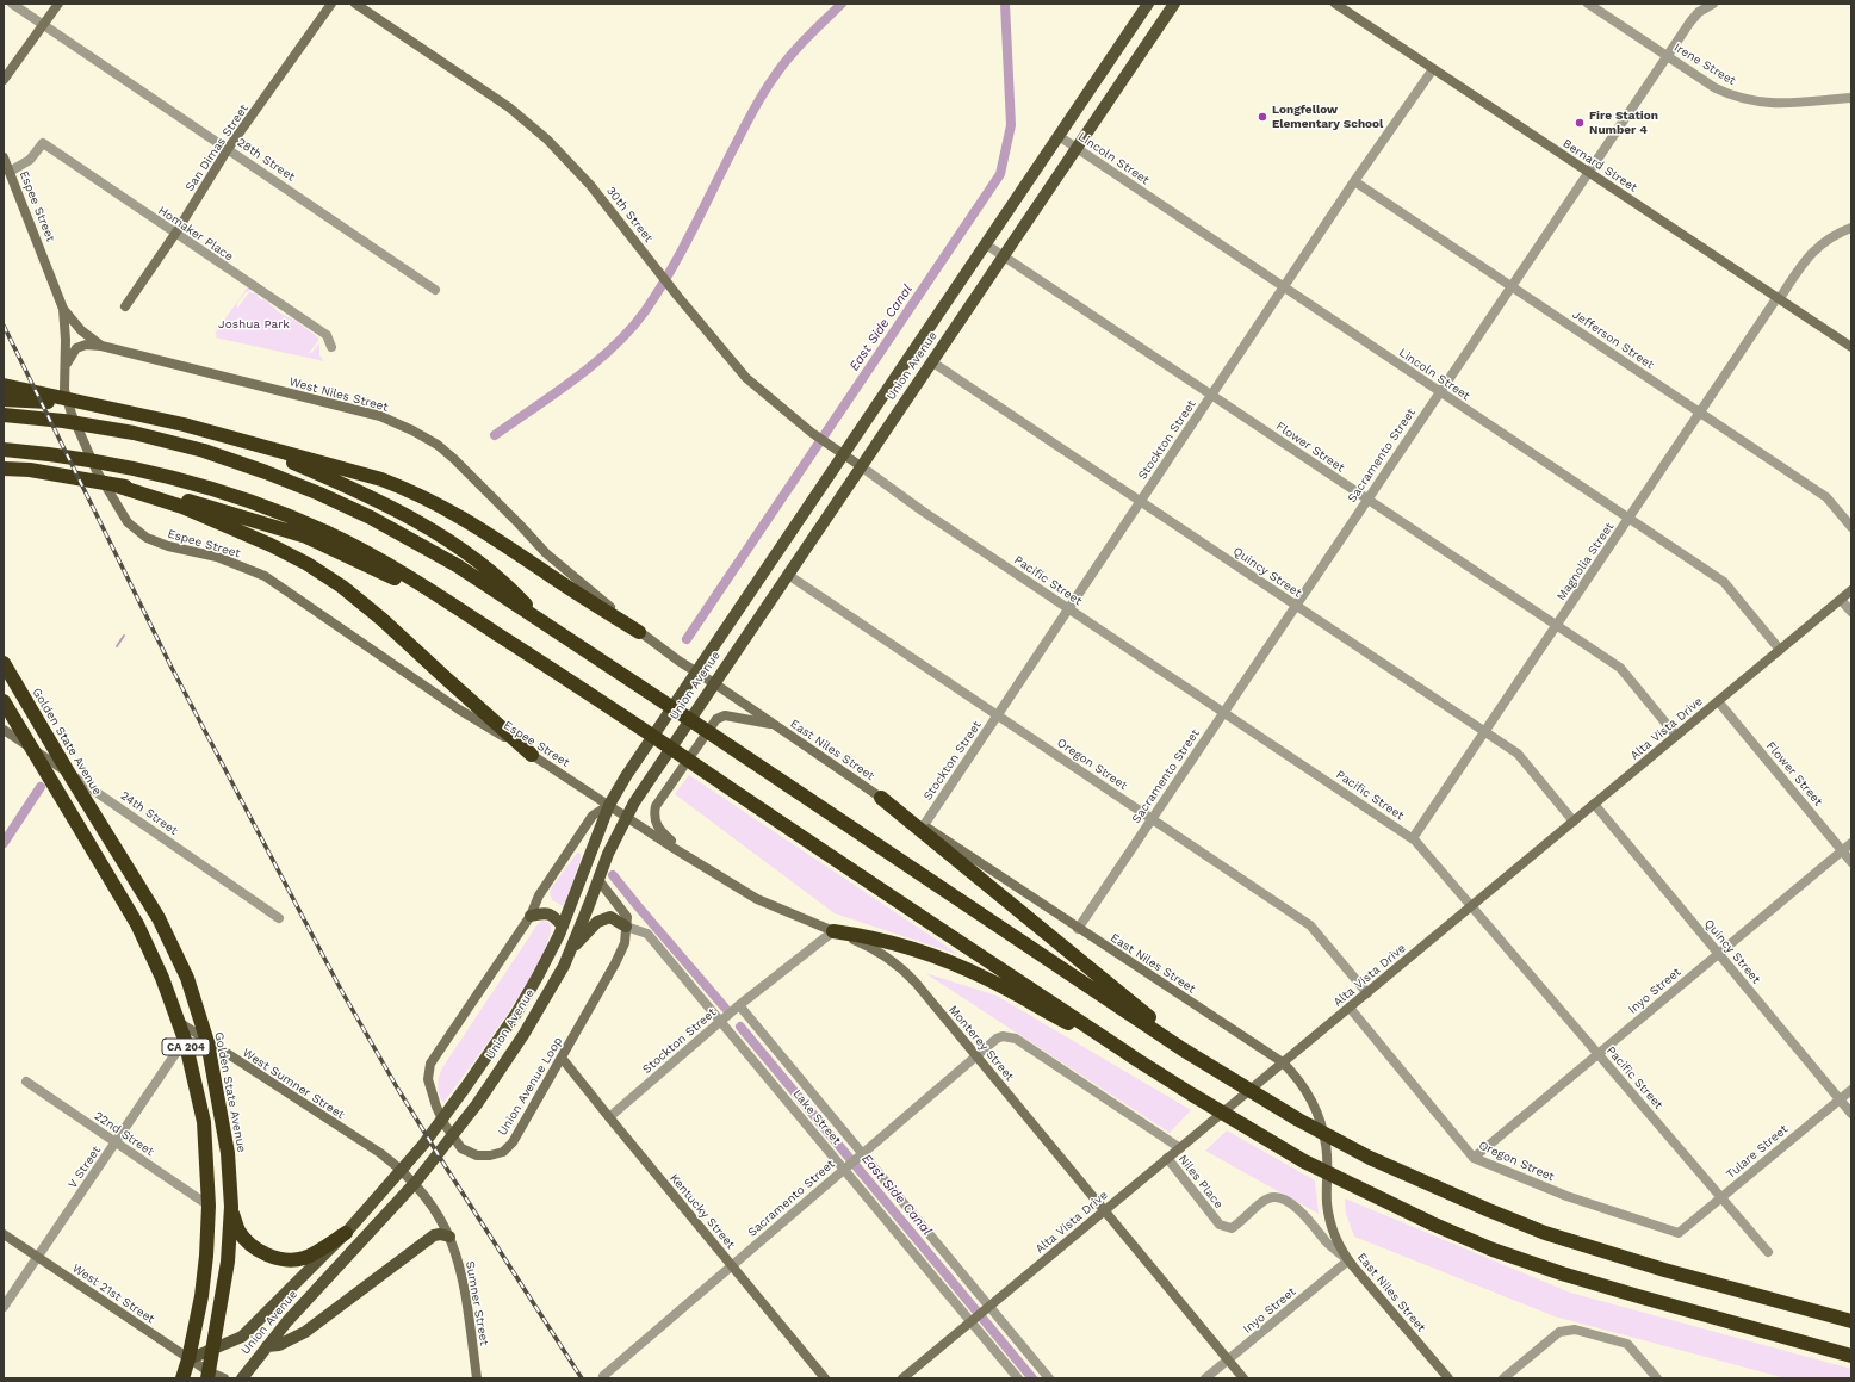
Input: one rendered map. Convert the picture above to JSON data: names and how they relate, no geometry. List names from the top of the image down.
{
  "streets": {
    "highway": ["Golden State Avenue", "CA 204"],
    "main road": ["Union Avenue"],
    "street": [
      "Irene Street",
      "San Dimas Street",
      "Lincoln Street",
      "28th Street",
      "Bernard Street",
      "Espee Street",
      "30th Street",
      "Homaker Place",
      "Jefferson Street",
      "West Niles Street",
      "Stockton Street",
      "Flower Street",
      "Sacramento Street",
      "Magnolia Street",
      "Quincy Street",
      "Pacific Street",
      "Alta Vista Drive",
      "East Niles Street",
      "Oregon Street",
      "24th Street",
      "Inyo Street",
      "Monterey Street",
      "West Sumner Street",
      "Union Avenue Loop",
      "Lake Street",
      "22nd Street",
      "Tulare Street",
      "V Street",
      "Niles Place",
      "Kentucky Street",
      "West 21st Street",
      "Sumner Street"
    ]
  },
  "crossings": [
    ["Irene Street", "Sacramento Street"],
    ["San Dimas Street", "28th Street"],
    ["San Dimas Street", "Homaker Place"],
    ["Lincoln Street", "Union Avenue"],
    ["Lincoln Street", "Stockton Street"],
    ["Lincoln Street", "Sacramento Street"],
    ["Lincoln Street", "Magnolia Street"],
    ["Lincoln Street", "Alta Vista Drive"],
    ["Bernard Street", "Stockton Street"],
    ["Bernard Street", "Sacramento Street"],
    ["Bernard Street", "Magnolia Street"],
    ["Espee Street", "Homaker Place"],
    ["Espee Street", "Union Avenue"],
    ["Espee Street", "West Niles Street"],
    ["Espee Street", "Monterey Street"],
    ["30th Street", "Union Avenue"],
    ["30th Street", "Pacific Street"],
    ["Jefferson Street", "Stockton Street"],
    ["Jefferson Street", "Sacramento Street"],
    ["Jefferson Street", "Magnolia Street"],
    ["Union Avenue", "West Niles Street"],
    ["Union Avenue", "Flower Street"],
    ["Union Avenue", "Quincy Street"],
    ["Union Avenue", "Pacific Street"],
    ["Union Avenue", "Golden State Avenue"],
    ["Union Avenue", "East Niles Street"],
    ["Union Avenue", "Oregon Street"],
    ["Union Avenue", "Monterey Street"],
    ["Union Avenue", "CA 204"],
    ["Union Avenue", "Union Avenue Loop"],
    ["Union Avenue", "West 21st Street"],
    ["West Niles Street", "East Niles Street"],
    ["Stockton Street", "Flower Street"],
    ["Stockton Street", "Quincy Street"],
    ["Stockton Street", "Pacific Street"],
    ["Stockton Street", "East Niles Street"],
    ["Stockton Street", "Oregon Street"],
    ["Stockton Street", "Monterey Street"],
    ["Stockton Street", "Lake Street"],
    ["Stockton Street", "Kentucky Street"],
    ["Flower Street", "Sacramento Street"],
    ["Flower Street", "Magnolia Street"],
    ["Flower Street", "Alta Vista Drive"],
    ["Flower Street", "Inyo Street"],
    ["Sacramento Street", "Quincy Street"],
    ["Sacramento Street", "Pacific Street"],
    ["Sacramento Street", "East Niles Street"],
    ["Sacramento Street", "Oregon Street"],
    ["Sacramento Street", "Monterey Street"],
    ["Sacramento Street", "Lake Street"],
    ["Sacramento Street", "Niles Place"],
    ["Sacramento Street", "Kentucky Street"],
    ["Magnolia Street", "Quincy Street"],
    ["Magnolia Street", "Pacific Street"],
    ["Quincy Street", "Alta Vista Drive"],
    ["Quincy Street", "Inyo Street"],
    ["Quincy Street", "Tulare Street"],
    ["Pacific Street", "Alta Vista Drive"],
    ["Pacific Street", "Inyo Street"],
    ["Pacific Street", "Tulare Street"],
    ["Alta Vista Drive", "East Niles Street"],
    ["Alta Vista Drive", "Oregon Street"],
    ["Alta Vista Drive", "Monterey Street"],
    ["Alta Vista Drive", "Lake Street"],
    ["Alta Vista Drive", "Niles Place"],
    ["Golden State Avenue", "24th Street"],
    ["Golden State Avenue", "West Sumner Street"],
    ["Golden State Avenue", "West 21st Street"],
    ["East Niles Street", "Inyo Street"],
    ["East Niles Street", "Niles Place"],
    ["Oregon Street", "Inyo Street"],
    ["Oregon Street", "Tulare Street"],
    ["24th Street", "CA 204"],
    ["Inyo Street", "Monterey Street"],
    ["Inyo Street", "Niles Place"],
    ["CA 204", "West Sumner Street"],
    ["CA 204", "22nd Street"],
    ["CA 204", "V Street"],
    ["CA 204", "West 21st Street"],
    ["West Sumner Street", "Sumner Street"],
    ["Union Avenue Loop", "Lake Street"],
    ["Union Avenue Loop", "Kentucky Street"],
    ["22nd Street", "V Street"],
    ["V Street", "West 21st Street"]
  ],
  "water": ["East Side Canal"],
  "parks": ["Joshua Park"],
  "places": ["Longfellow Elementary School", "Fire Station Number 4"]
}
